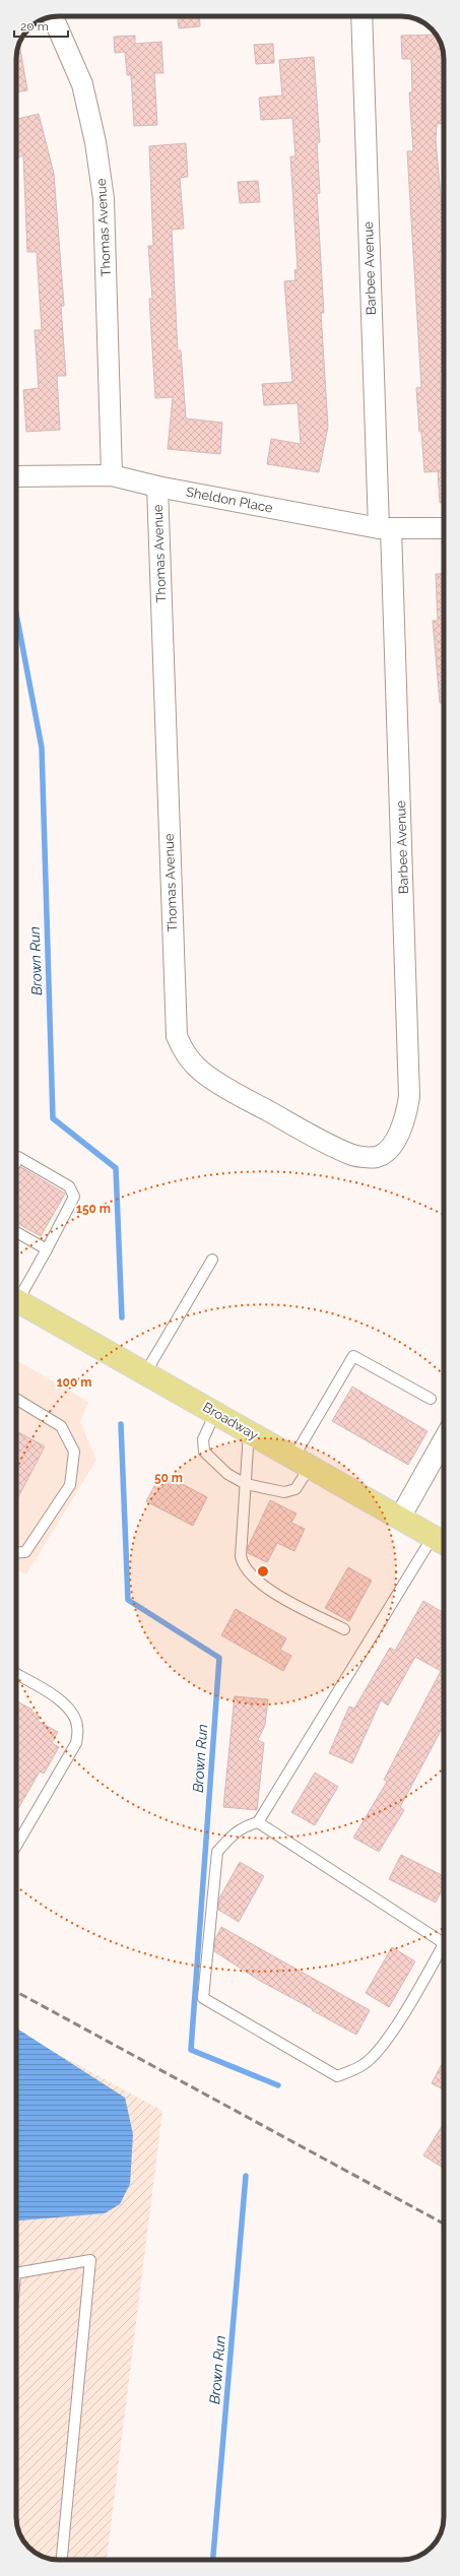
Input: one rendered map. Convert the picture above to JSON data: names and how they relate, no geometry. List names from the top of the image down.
{
  "streets": {
    "main road": ["Broadway"],
    "street": ["Thomas Avenue", "Barbee Avenue", "Sheldon Place"]
  },
  "crossings": [
    ["Thomas Avenue", "Barbee Avenue"],
    ["Thomas Avenue", "Sheldon Place"],
    ["Barbee Avenue", "Sheldon Place"]
  ],
  "water": ["Brown Run"],
  "scale_bar": "20 m",
  "rings": ["150 m", "100 m", "50 m"]
}
